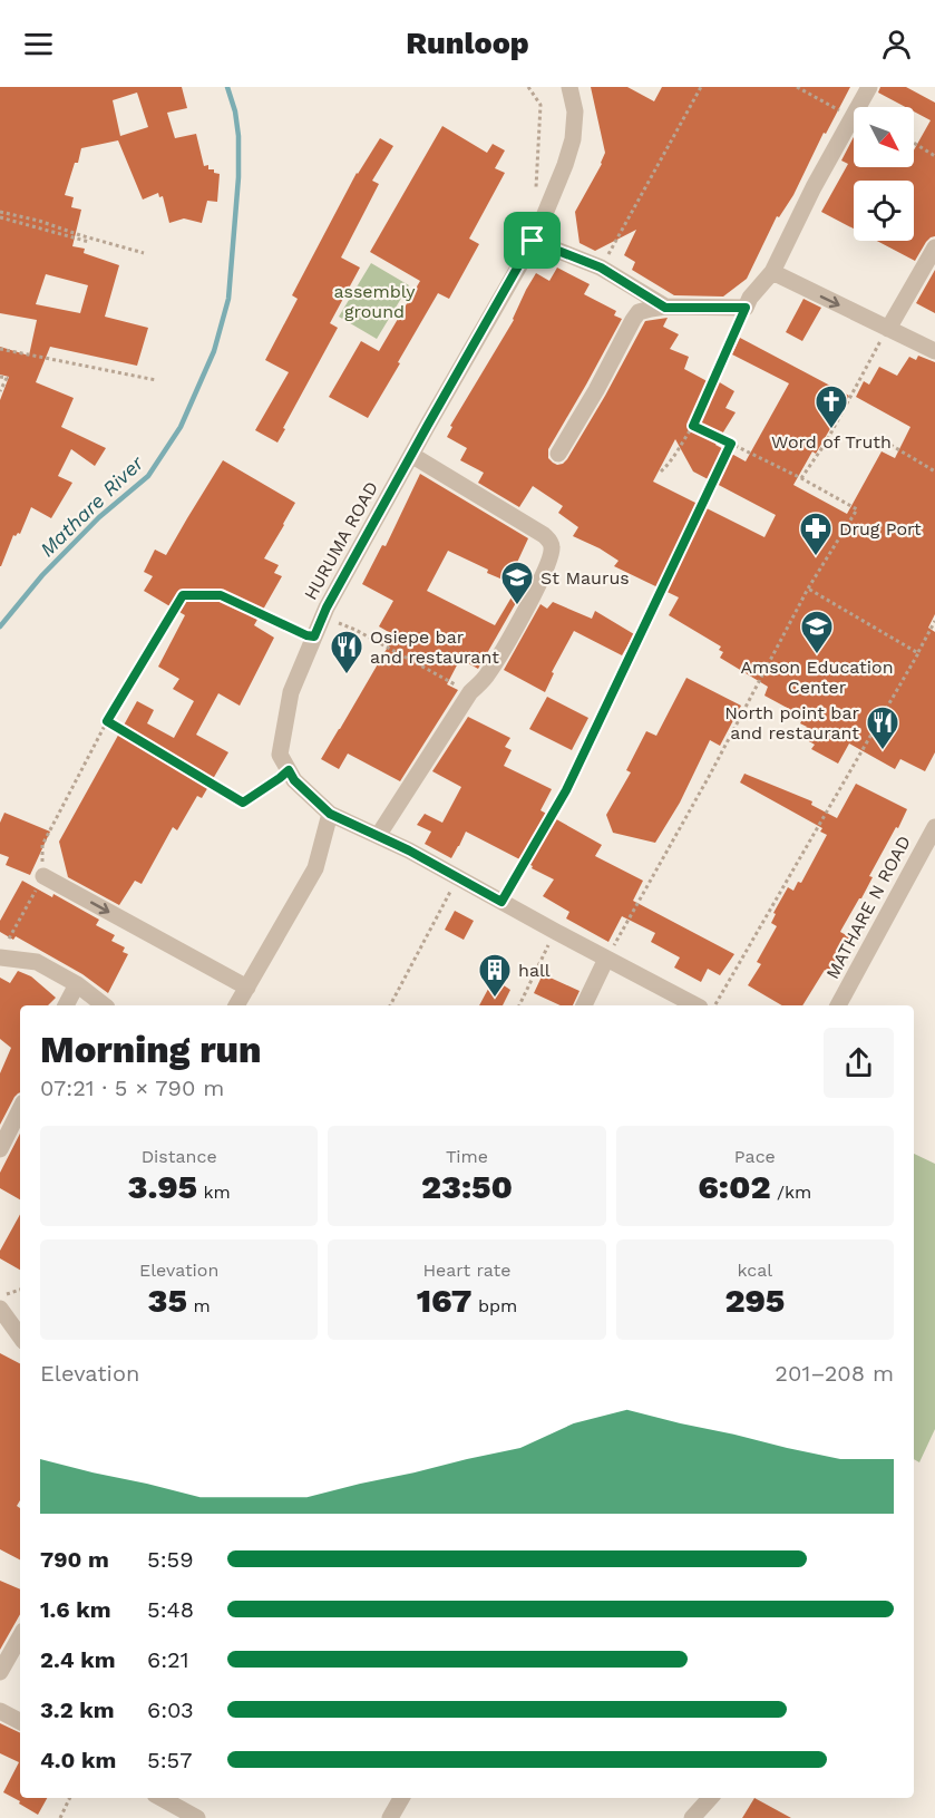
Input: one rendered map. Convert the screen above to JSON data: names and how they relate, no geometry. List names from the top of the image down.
{
  "streets": {
    "street": ["HURUMA ROAD", "MATHARE N ROAD"]
  },
  "water": ["Mathare River"],
  "parks": ["assembly ground"],
  "places": {
    "church": ["Word of Truth"],
    "pharmacy": ["Drug Port"],
    "school or university": ["St Maurus", "Amson Education Center"],
    "restaurant": ["Osiepe bar and restaurant", "North point bar and restaurant"],
    "building": ["hall"]
  },
  "north": "bottom right",
  "page": {
    "header": "Runloop",
    "heading": ["Morning run", "07:21 · 5 × 790 m"],
    "stats": [
      ["Distance", "3.95 km"],
      ["Time", "23:50"],
      ["Pace", "6:02 /km"],
      ["Elevation", "35 m"],
      ["Heart rate", "167 bpm"],
      ["kcal", "295"]
    ],
    "chart": ["Elevation", "201–208 m"],
    "list": [
      {
        "name": "790 m",
        "note": "5:59"
      },
      {
        "name": "1.6 km",
        "note": "5:48"
      },
      {
        "name": "2.4 km",
        "note": "6:21"
      },
      {
        "name": "3.2 km",
        "note": "6:03"
      },
      {
        "name": "4.0 km",
        "note": "5:57"
      }
    ]
  }
}
